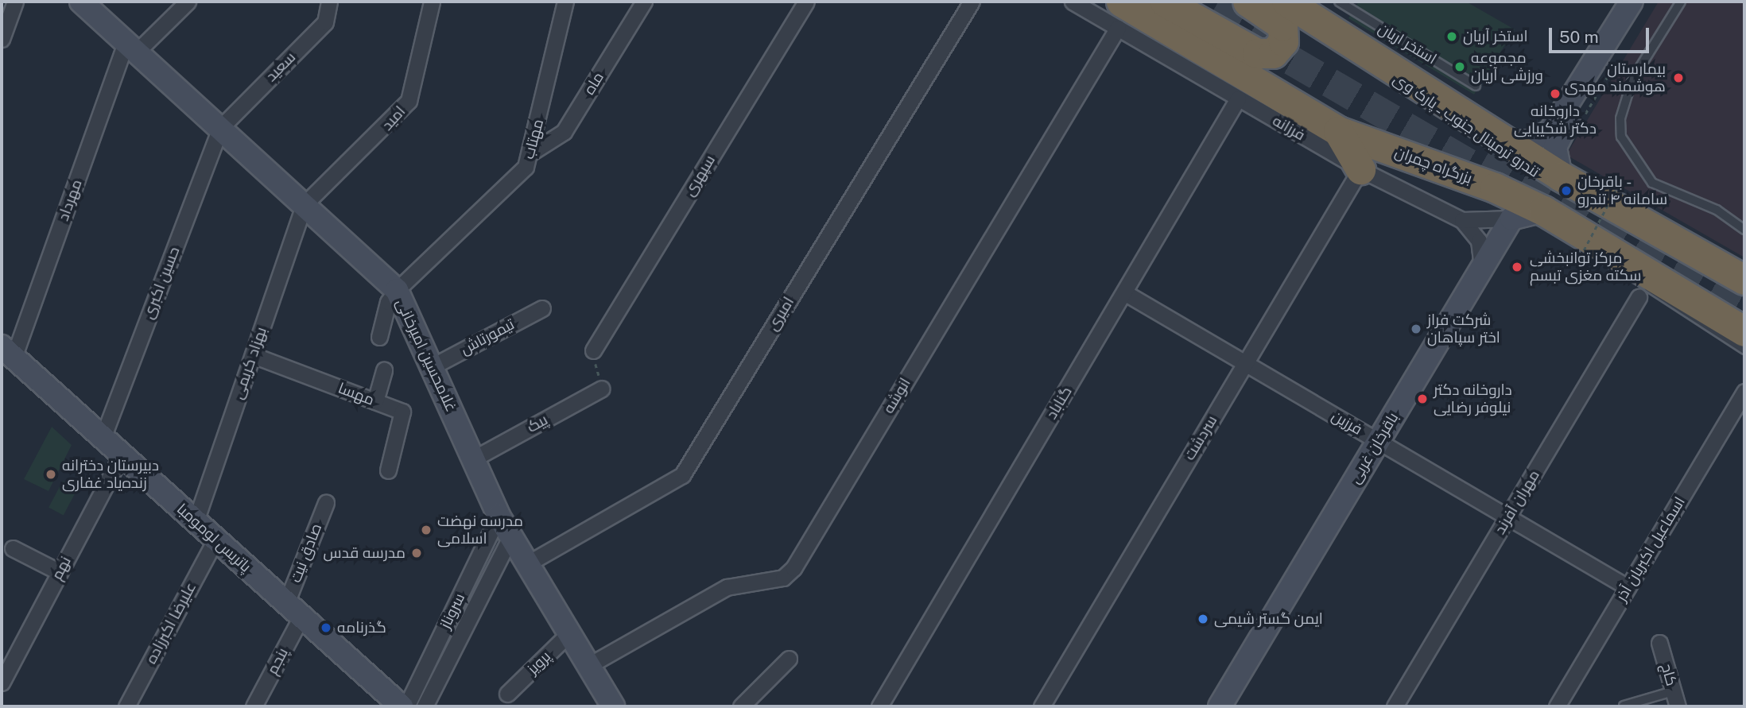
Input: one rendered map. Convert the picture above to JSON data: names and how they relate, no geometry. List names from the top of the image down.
{
  "streets": {
    "highway": ["بزرگراه چمران"],
    "street": [
      "سعید",
      "ماه",
      "امید",
      "فرزانه",
      "مهتاب",
      "سپهری",
      "مهرداد",
      "حسین اکبری",
      "امیری",
      "تیمورتاش",
      "غلامحسین امیرخانی",
      "بهزاد کریمی",
      "مهسا",
      "انوشه",
      "گناباد",
      "فرزین",
      "پیک",
      "سردشت",
      "باقرخان غربی",
      "مهران آفرند",
      "پاتریس لومومبا",
      "اسماعیل اکبریان آذر",
      "صادق نیت",
      "نهم",
      "سروناز",
      "علیرضا اکبرزاده",
      "پنجم",
      "پرویز",
      "کاج"
    ],
    "lane": ["استخر اریان", "تندرو ترمینال جنوب ـ پارک وی"]
  },
  "crossings": [
    ["سعید", "حسین اکبری"],
    ["سعید", "غلامحسین امیرخانی"],
    ["ماه", "مهتاب"],
    ["امید", "غلامحسین امیرخانی"],
    ["امید", "بهزاد کریمی"],
    ["فرزانه", "بزرگراه چمران"],
    ["فرزانه", "انوشه"],
    ["فرزانه", "گناباد"],
    ["فرزانه", "سردشت"],
    ["فرزانه", "باقرخان غربی"],
    ["مهتاب", "غلامحسین امیرخانی"],
    ["بزرگراه چمران", "انوشه"],
    ["مهرداد", "غلامحسین امیرخانی"],
    ["مهرداد", "پاتریس لومومبا"],
    ["حسین اکبری", "غلامحسین امیرخانی"],
    ["حسین اکبری", "پاتریس لومومبا"],
    ["امیری", "غلامحسین امیرخانی"],
    ["تیمورتاش", "غلامحسین امیرخانی"],
    ["غلامحسین امیرخانی", "بهزاد کریمی"],
    ["غلامحسین امیرخانی", "انوشه"],
    ["غلامحسین امیرخانی", "پیک"],
    ["غلامحسین امیرخانی", "سروناز"],
    ["غلامحسین امیرخانی", "پرویز"],
    ["بهزاد کریمی", "مهسا"],
    ["بهزاد کریمی", "پاتریس لومومبا"],
    ["گناباد", "فرزین"],
    ["فرزین", "سردشت"],
    ["فرزین", "باقرخان غربی"],
    ["فرزین", "مهران آفرند"],
    ["فرزین", "اسماعیل اکبریان آذر"],
    ["پاتریس لومومبا", "صادق نیت"],
    ["پاتریس لومومبا", "نهم"],
    ["پاتریس لومومبا", "علیرضا اکبرزاده"],
    ["پاتریس لومومبا", "پنجم"],
    ["صادق نیت", "پنجم"]
  ],
  "places": [
    "استخر آریان",
    "مجموعه ورزشی آریان",
    "بیمارستان هوشمند مهدی",
    "داروخانه دکتر شکیبایی",
    "باقرخان - سامانه ۴ تندرو",
    "مرکز توانبخشی سکته مغزی تبسم",
    "شرکت فراز اختر سپاهان",
    "داروخانه دکتر نیلوفر رضایی",
    "دبیرستان دخترانه زنده‌یاد غفاری",
    "مدرسه نهضت اسلامی",
    "مدرسه قدس",
    "ایمن گستر شیمی",
    "گذرنامه"
  ],
  "scale_bar": "50 m"
}
